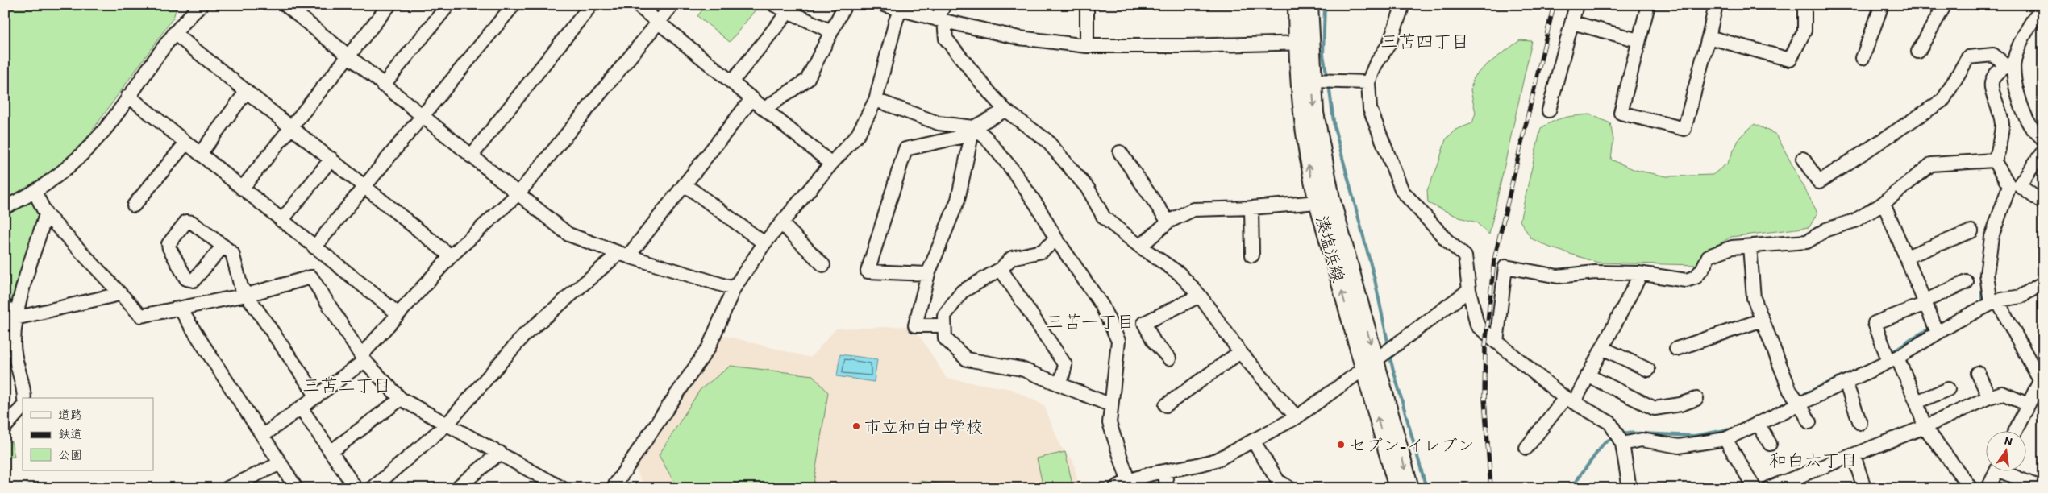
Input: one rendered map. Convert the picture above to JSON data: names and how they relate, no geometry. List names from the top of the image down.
{
  "streets": {
    "main road": ["湊塩浜線"]
  },
  "districts": [
    "三苫四丁目",
    "三苫一丁目",
    "三苫二丁目",
    "和白六丁目"
  ],
  "places": ["市立和白中学校", "セブン-イレブン"],
  "legend": ["道路", "鉄道", "公園"],
  "north": "top"
}
